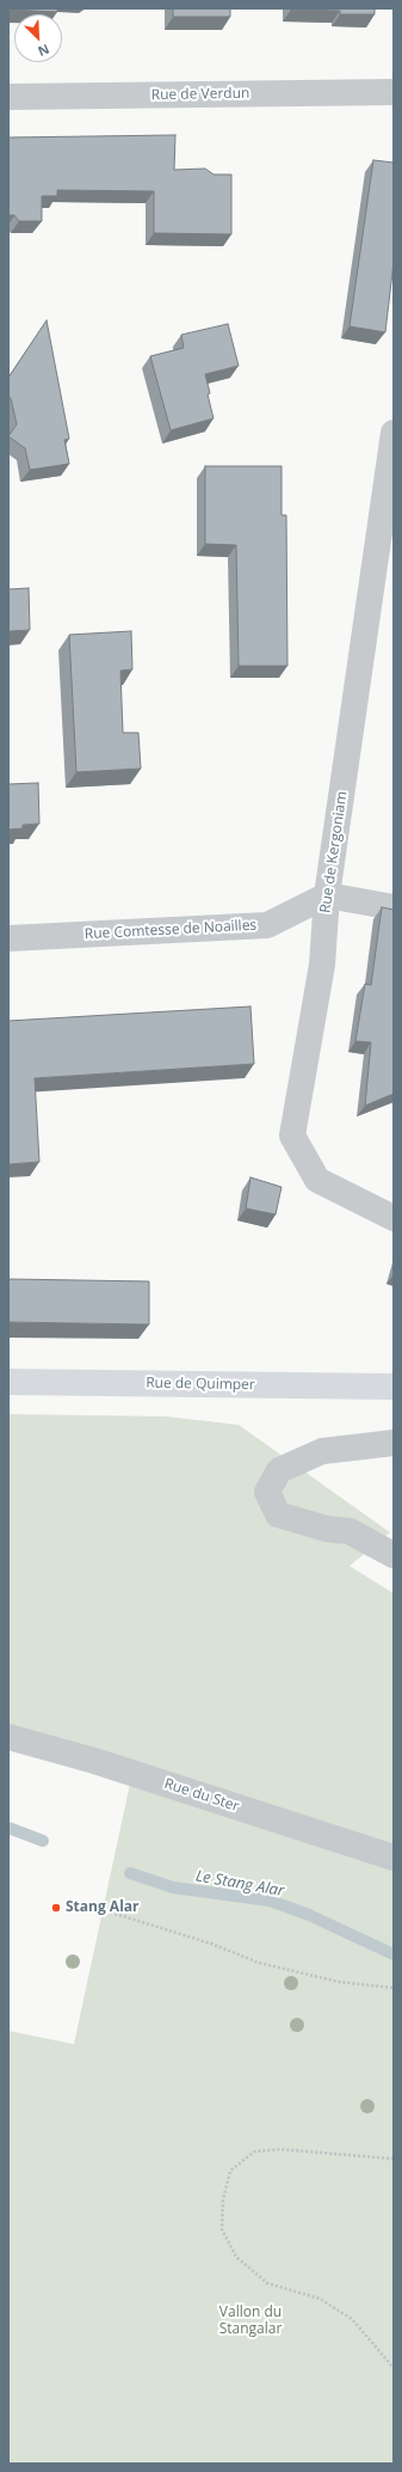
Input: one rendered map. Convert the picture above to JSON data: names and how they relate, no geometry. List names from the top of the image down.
{
  "streets": {
    "main road": ["Rue de Quimper"],
    "street": [
      "Rue de Verdun",
      "Rue de Kergoniam",
      "Rue Comtesse de Noailles",
      "Rue du Ster"
    ]
  },
  "crossings": [
    ["Rue de Kergoniam", "Rue Comtesse de Noailles"]
  ],
  "water": ["Le Stang Alar"],
  "parks": ["Vallon du Stangalar"],
  "places": ["Stang Alar"],
  "north": "bottom right"
}
